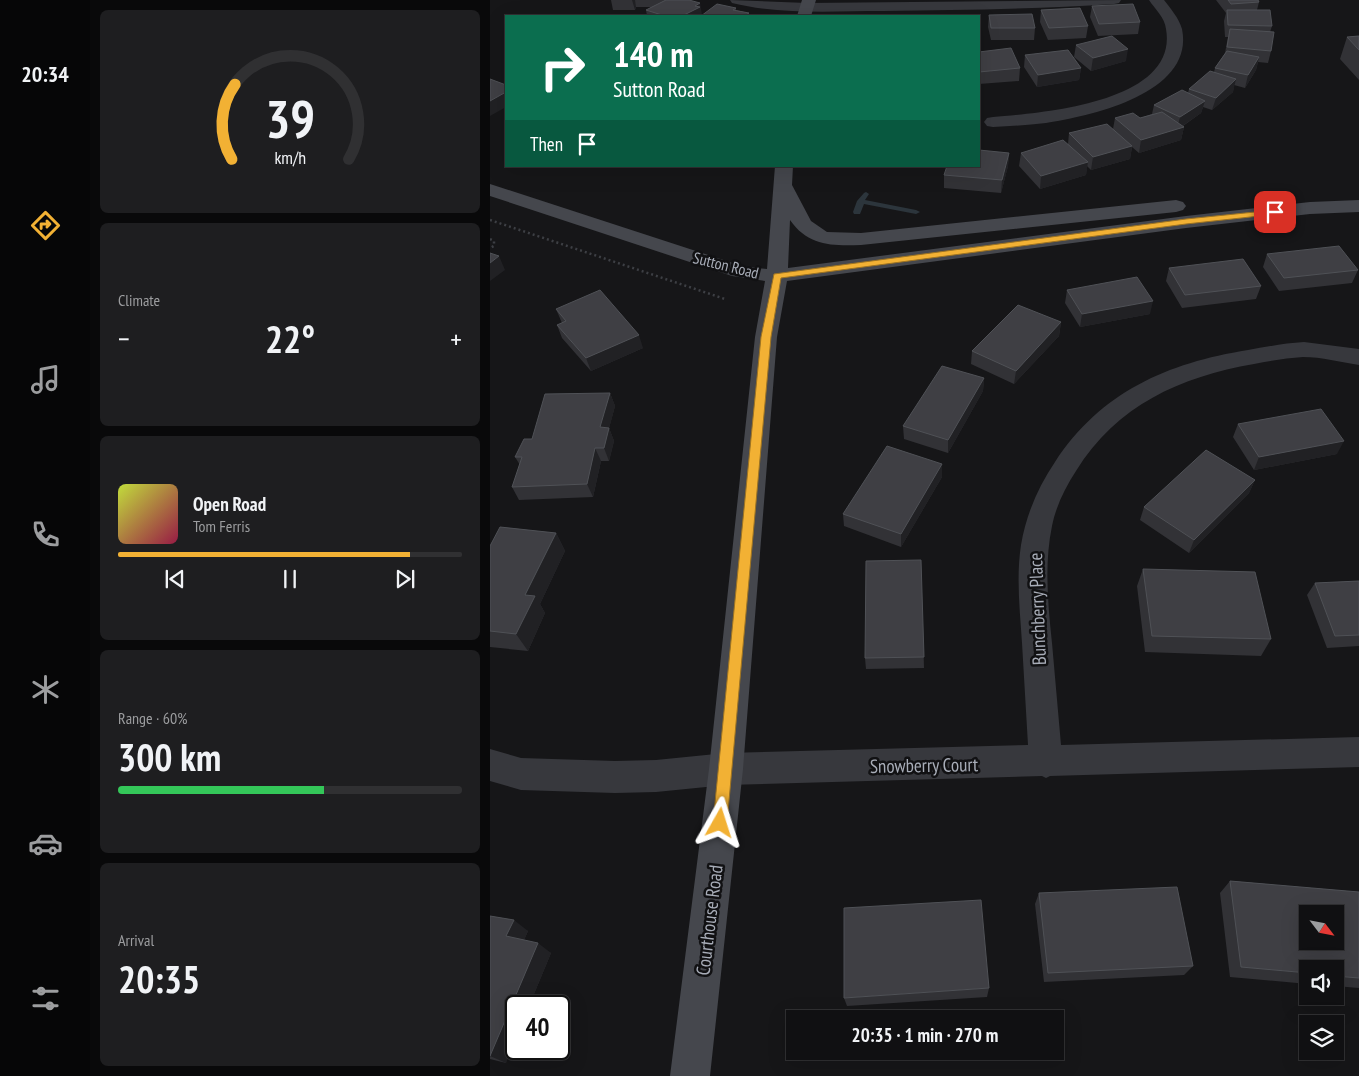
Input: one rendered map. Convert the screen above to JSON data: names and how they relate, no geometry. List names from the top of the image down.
{
  "streets": {
    "street": [
      "Sutton Road",
      "Bunchberry Place",
      "Snowberry Court",
      "Courthouse Road"
    ]
  },
  "crossings": [
    ["Sutton Road", "Courthouse Road"],
    ["Bunchberry Place", "Snowberry Court"],
    ["Snowberry Court", "Courthouse Road"]
  ],
  "north": "bottom right",
  "page": {
    "tabs": "20:34",
    "turn": ["140 m", "Sutton Road"],
    "then": "Then",
    "tile": [
      "Climate",
      ["Range · 60%", "300 km"],
      ["Arrival", "20:35"]
    ],
    "heat": ["−", "22°", "+"],
    "song": ["Open Road", "Tom Ferris"],
    "limit": "40",
    "trip": "20:35 · 1 min · 270 m",
    "gauge": ["39", "km/h"]
  }
}
